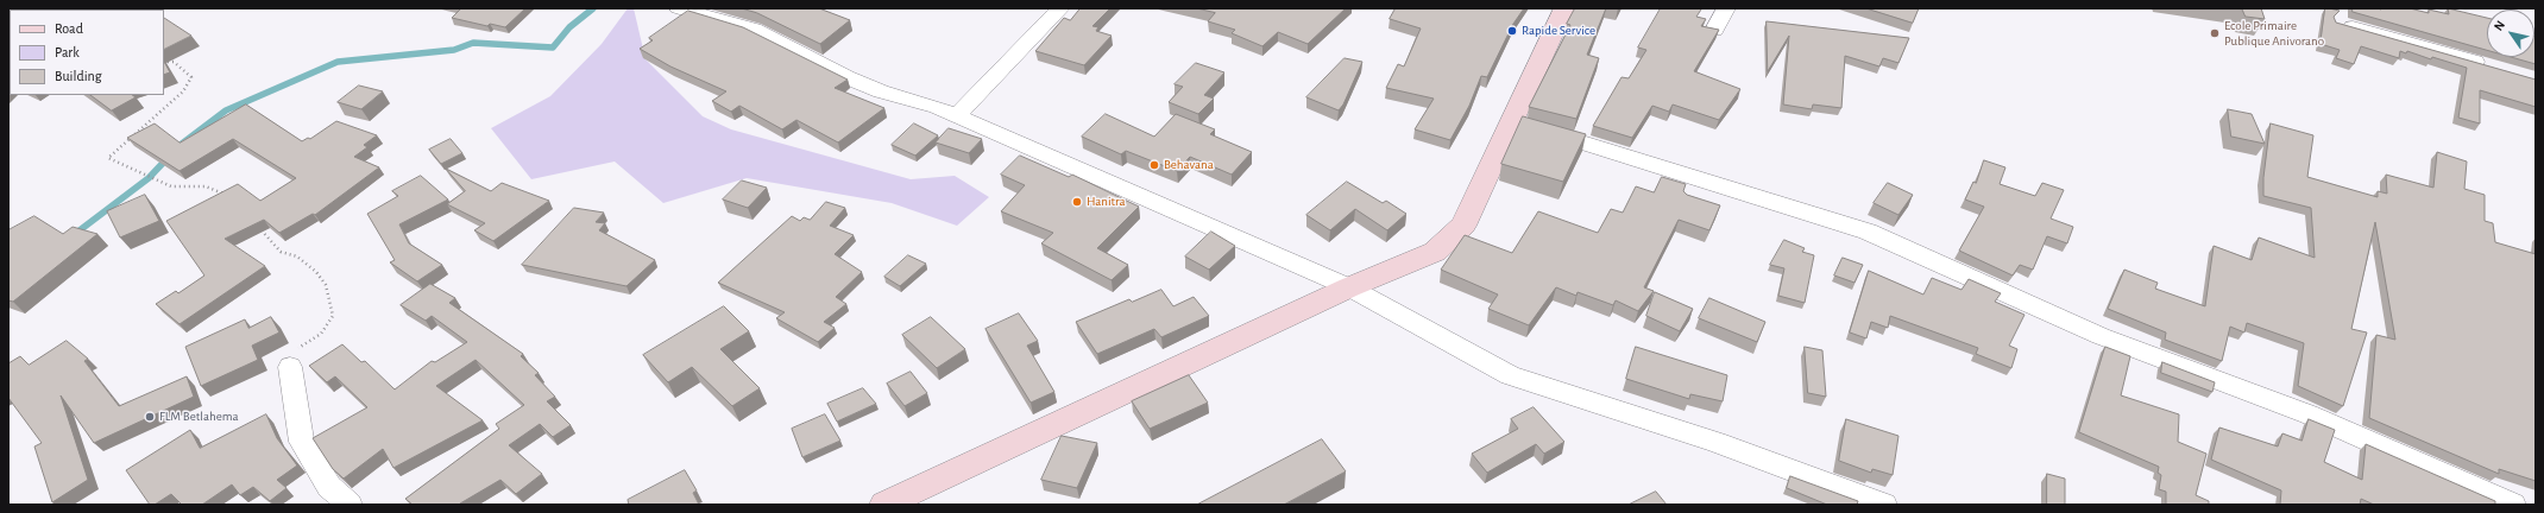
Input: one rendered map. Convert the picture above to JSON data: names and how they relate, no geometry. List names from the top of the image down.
{
  "places": [
    "Rapide Service",
    "Ecole Primaire Publique Anivorano",
    "Behavana",
    "Hanitra",
    "FLM Betlahema"
  ],
  "legend": ["Road", "Park", "Building"],
  "north": "top left"
}
